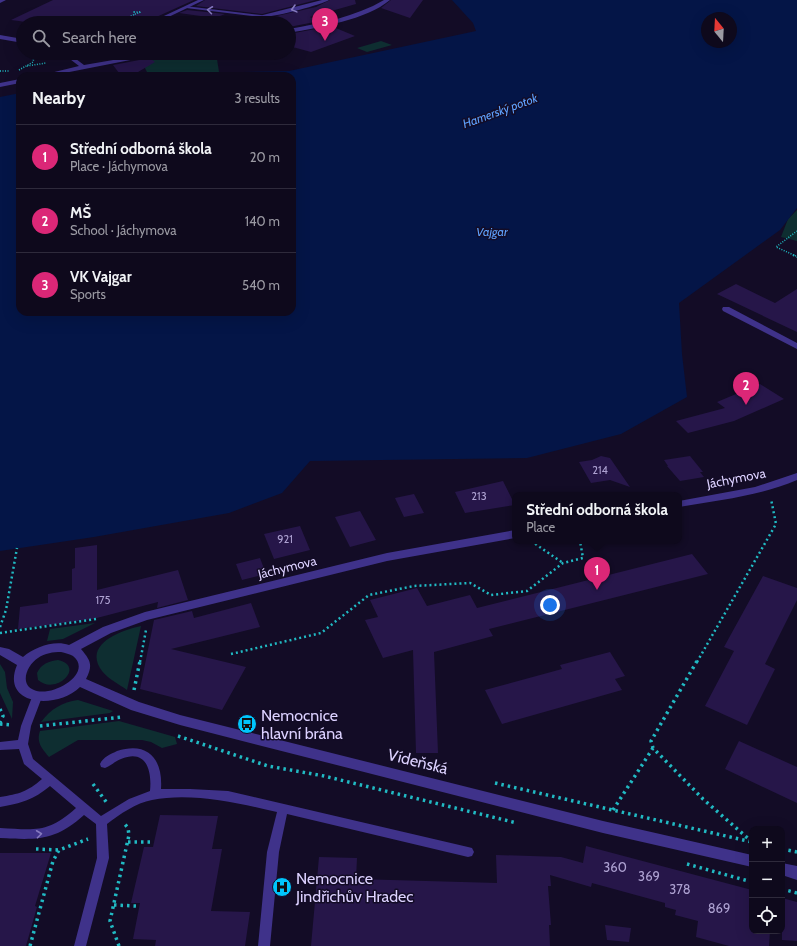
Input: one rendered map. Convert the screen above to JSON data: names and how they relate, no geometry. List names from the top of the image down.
{
  "streets": {
    "street": ["Jáchymova", "Vídeňská"]
  },
  "crossings": [
    ["Jáchymova", "Vídeňská"]
  ],
  "water": ["Hamerský potok", "Vajgar"],
  "places": {
    "bus stop": ["Nemocnice hlavní brána"],
    "hospital": ["Nemocnice Jindřichův Hradec"]
  },
  "house_numbers": [
    "214",
    "213",
    "921",
    "175",
    "360",
    "369",
    "378",
    "869"
  ],
  "north": "top",
  "page": {
    "pins": ["3", "2", "1"],
    "search": "Search here",
    "heading": ["Nearby", "3 results"],
    "list": [
      {
        "mark": "1",
        "name": "Střední odborná škola",
        "note": "Place · Jáchymova",
        "value": "20 m"
      },
      {
        "mark": "2",
        "name": "MŠ",
        "note": "School · Jáchymova",
        "value": "140 m"
      },
      {
        "mark": "3",
        "name": "VK Vajgar",
        "note": "Sports",
        "value": "540 m"
      }
    ],
    "popup": ["Střední odborná škola", "Place"],
    "map_buttons": ["+", "−"]
  }
}
